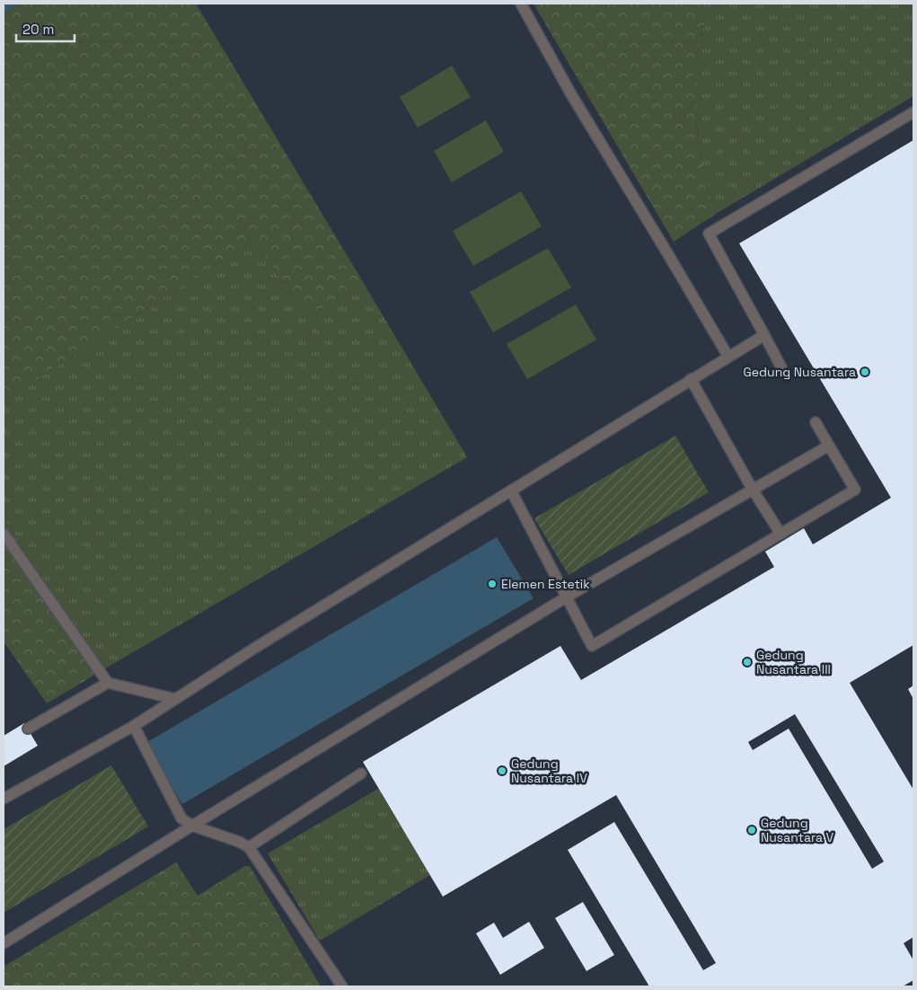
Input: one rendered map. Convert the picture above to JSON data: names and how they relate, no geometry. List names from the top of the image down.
{
  "places": [
    "Gedung Nusantara",
    "Elemen Estetik",
    "Gedung Nusantara III",
    "Gedung Nusantara IV",
    "Gedung Nusantara V"
  ],
  "scale_bar": "20 m"
}
